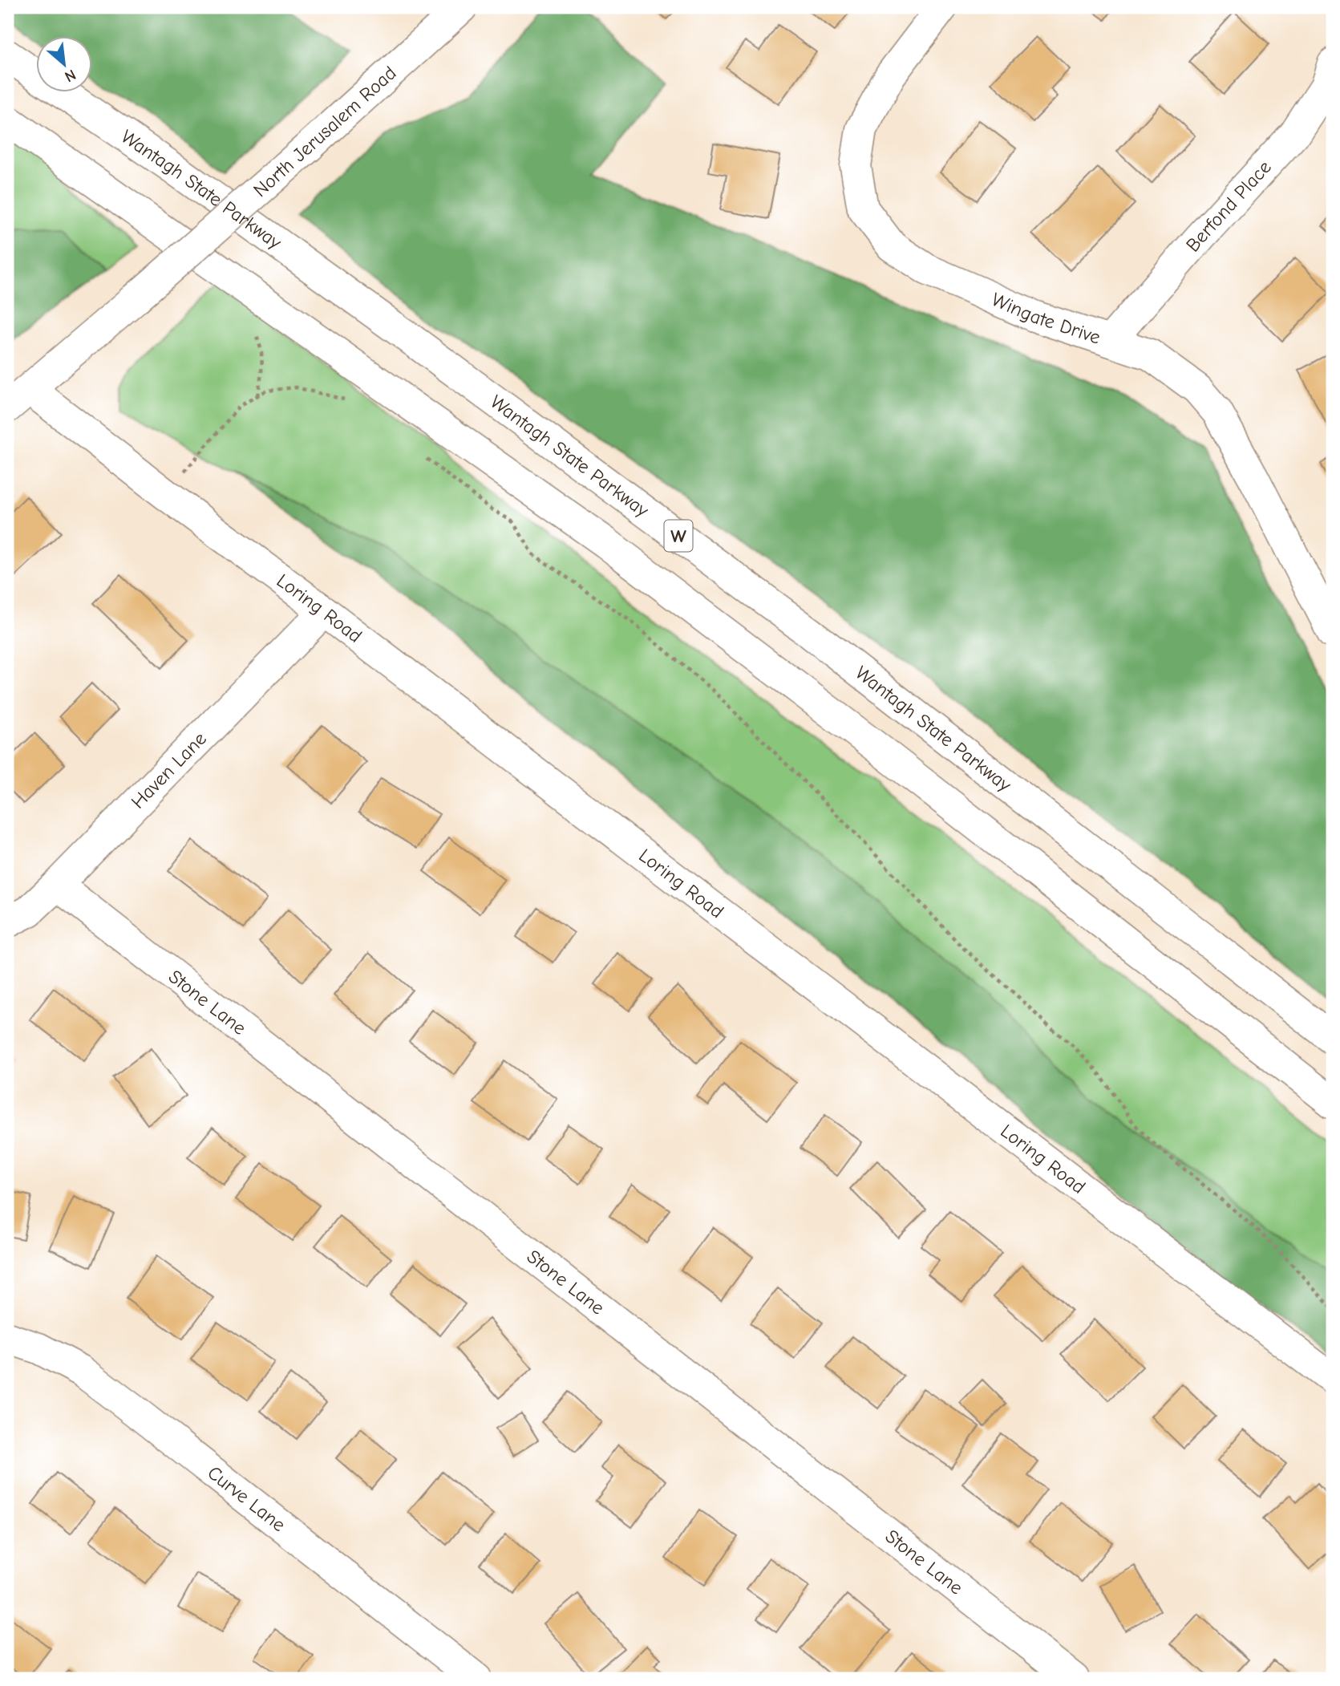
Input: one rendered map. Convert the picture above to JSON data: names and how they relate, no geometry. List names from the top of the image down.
{
  "streets": {
    "main road": [
      "North Jerusalem Road",
      "Wantagh State Parkway",
      "Berfond Place",
      "Wingate Drive",
      "W",
      "Loring Road",
      "Haven Lane",
      "Stone Lane",
      "Curve Lane"
    ]
  },
  "crossings": [
    ["North Jerusalem Road", "Loring Road"],
    ["Berfond Place", "Wingate Drive"],
    ["Loring Road", "Haven Lane"],
    ["Haven Lane", "Stone Lane"]
  ],
  "north": "bottom right"
}
